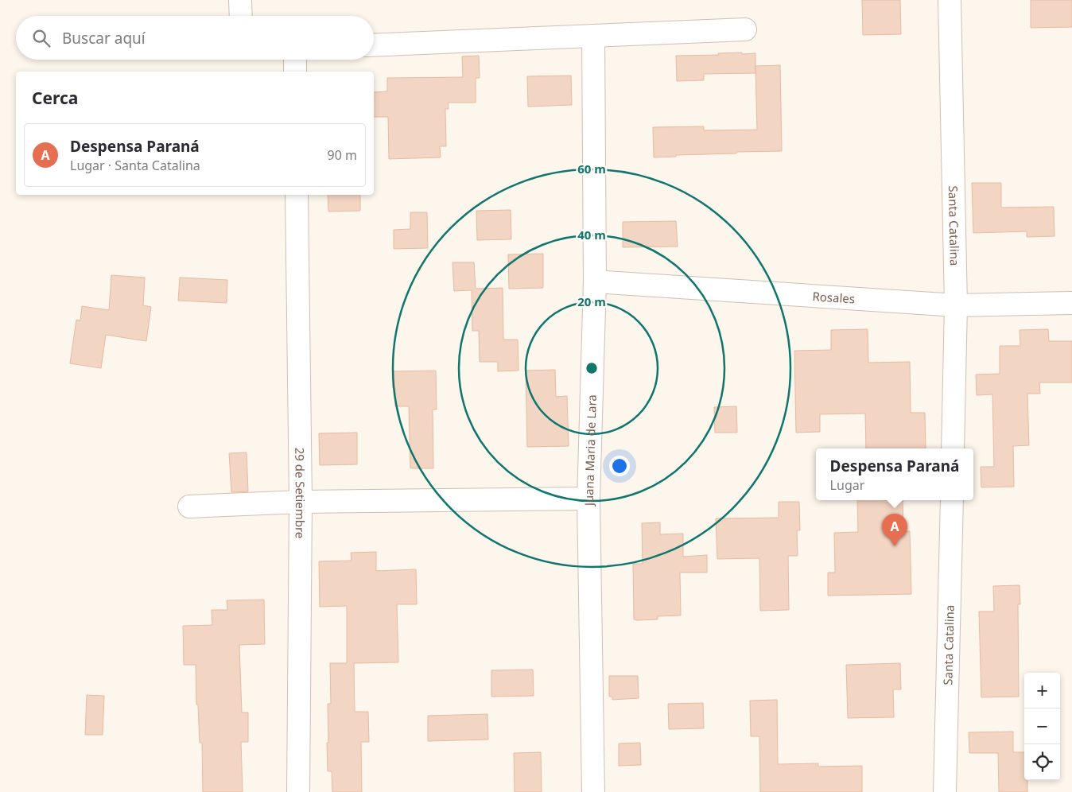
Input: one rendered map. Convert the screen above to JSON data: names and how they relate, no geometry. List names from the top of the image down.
{
  "streets": {
    "street": [
      "Santa Catalina",
      "Rosales",
      "Juana Maria de Lara",
      "29 de Setiembre"
    ]
  },
  "crossings": [
    ["Santa Catalina", "Rosales"],
    ["Rosales", "Juana Maria de Lara"]
  ],
  "page": {
    "search": "Buscar aquí",
    "heading": "Cerca",
    "list": [
      {
        "mark": "A",
        "name": "Despensa Paraná",
        "note": "Lugar · Santa Catalina",
        "value": "90 m"
      }
    ],
    "popup": ["Despensa Paraná", "Lugar"],
    "pins": "A",
    "map_buttons": ["+", "−"]
  },
  "rings": ["60 m", "40 m", "20 m"]
}
